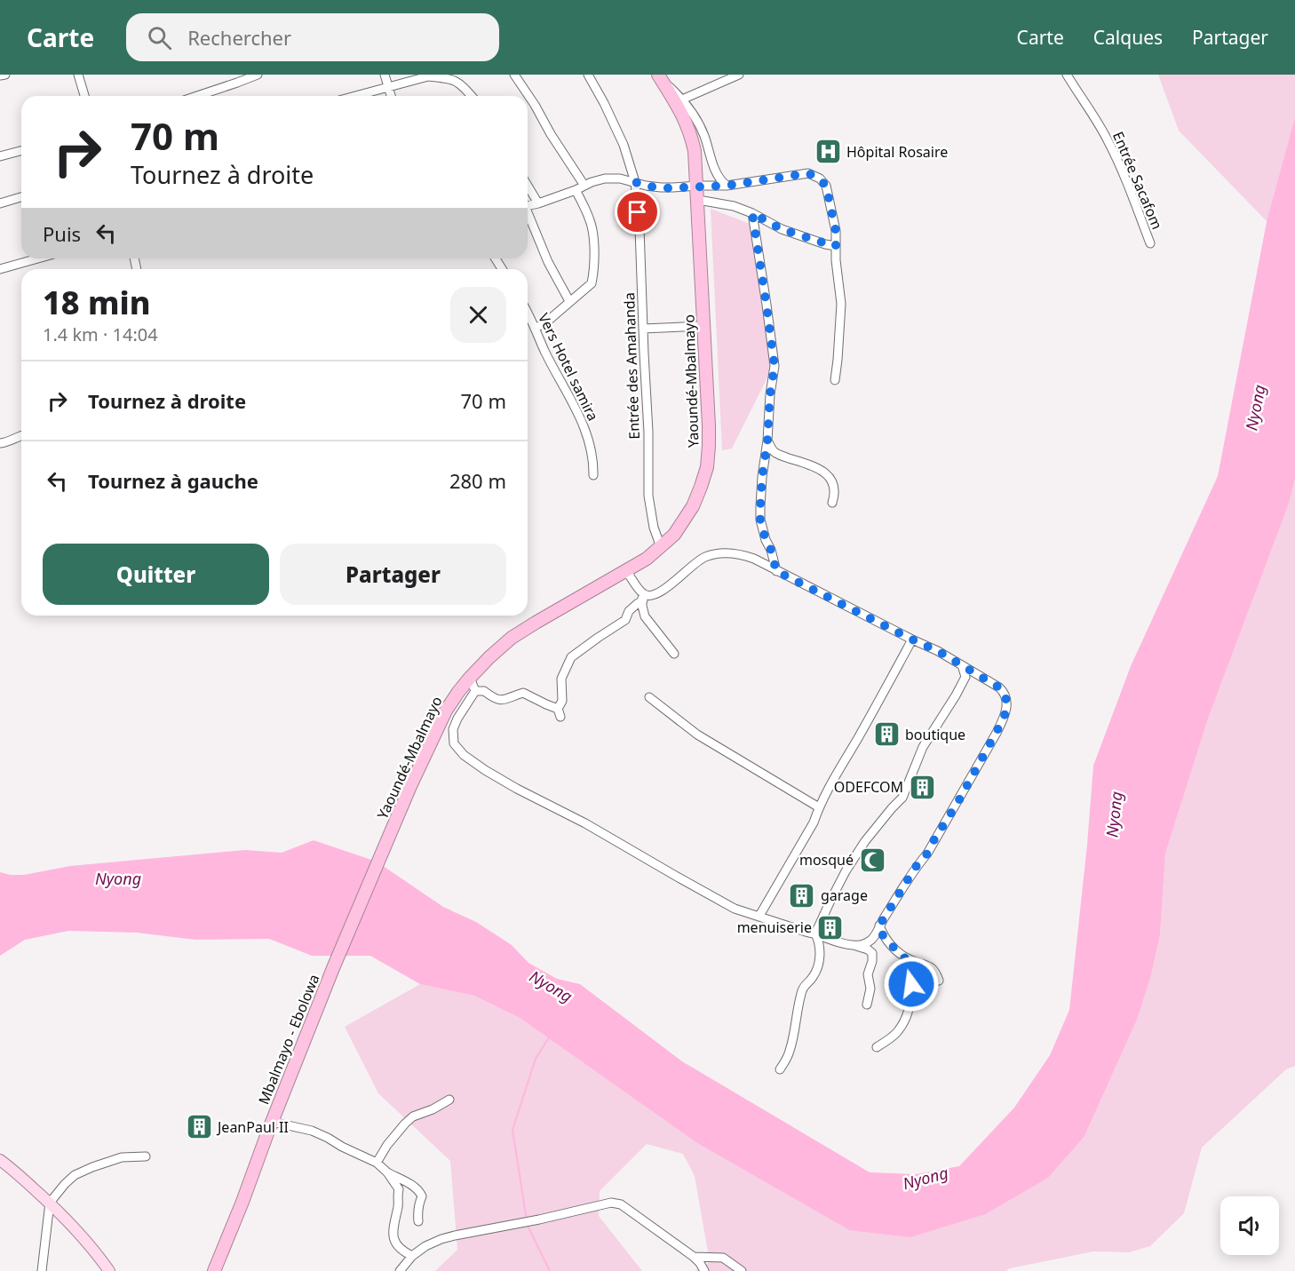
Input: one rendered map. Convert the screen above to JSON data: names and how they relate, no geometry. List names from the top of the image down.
{
  "streets": {
    "highway": ["Yaoundé-Mbalmayo", "Mbalmayo - Ebolowa"],
    "street": ["Entrée Sacafom", "Entrée des Amahanda", "Vers Hotel samira"]
  },
  "crossings": [
    ["Entrée des Amahanda", "Yaoundé-Mbalmayo"],
    ["Yaoundé-Mbalmayo", "Mbalmayo - Ebolowa"]
  ],
  "water": ["Nyong"],
  "places": {
    "hospital": ["Hôpital Rosaire"],
    "building": [
      "boutique",
      "ODEFCOM",
      "garage",
      "menuiserie",
      "JeanPaul II"
    ],
    "mosque": ["mosqué"]
  },
  "page": {
    "header": "Carte",
    "search": "Rechercher",
    "nav": ["Carte", "Calques", "Partager"],
    "turn": ["70 m", "Tournez à droite"],
    "then": "Puis",
    "heading": ["18 min", "1.4 km · 14:04"],
    "list": [
      {
        "name": "Tournez à droite",
        "value": "70 m"
      },
      {
        "name": "Tournez à gauche",
        "value": "280 m"
      }
    ],
    "buttons": ["Quitter", "Partager"]
  }
}
